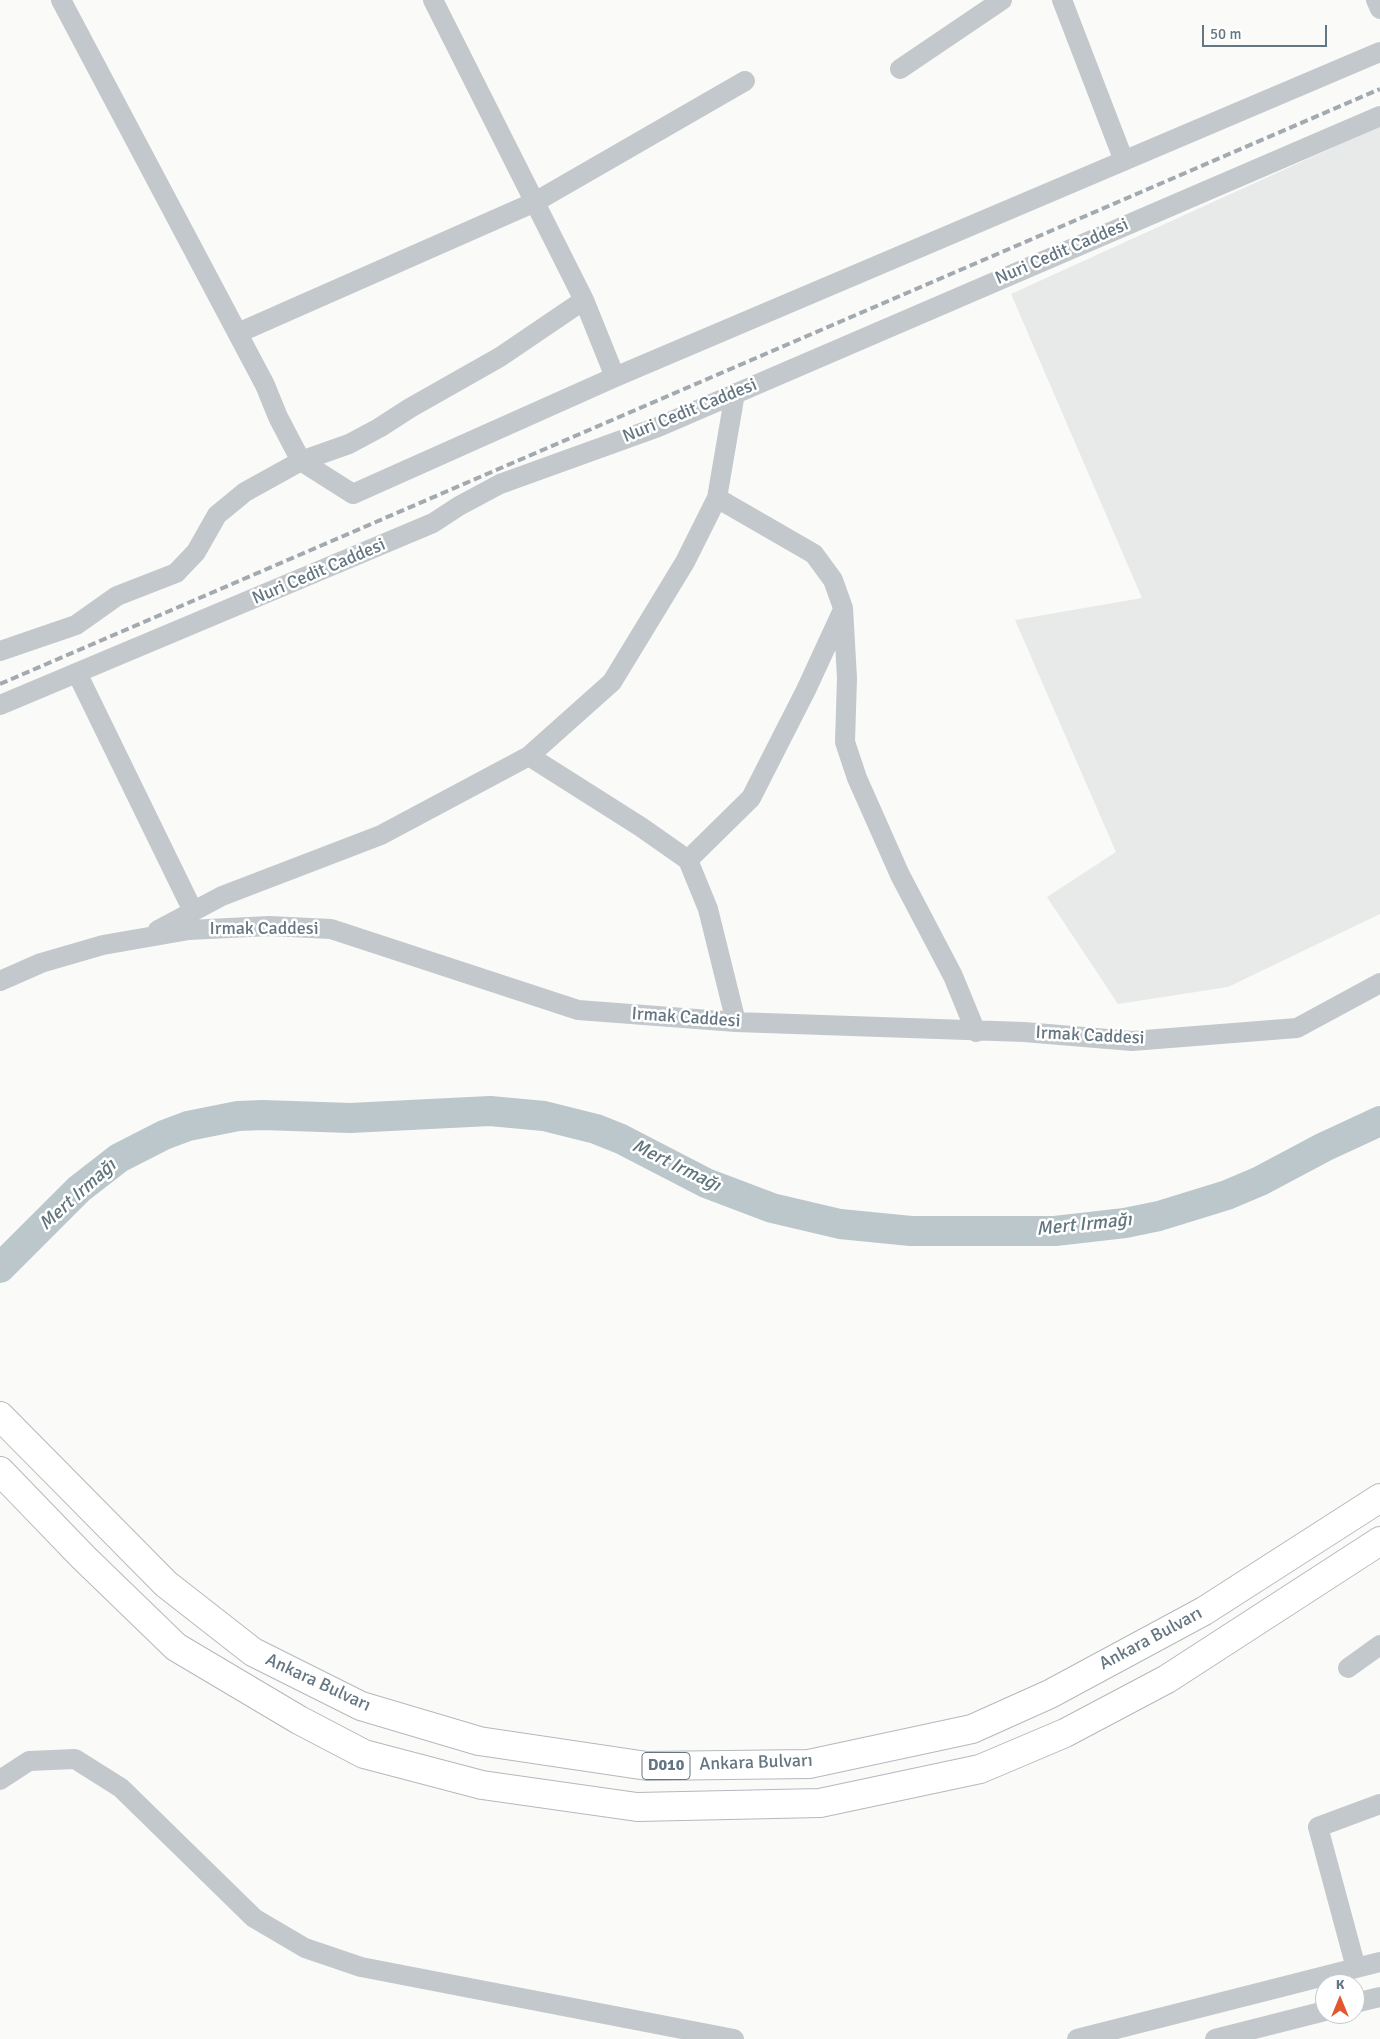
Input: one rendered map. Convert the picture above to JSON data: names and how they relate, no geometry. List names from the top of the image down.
{
  "streets": {
    "highway": ["Ankara Bulvarı", "D010"],
    "street": ["Nuri Cedit Caddesi", "Irmak Caddesi"]
  },
  "water": ["Mert Irmağı"],
  "scale_bar": "50 m",
  "north": "top"
}
